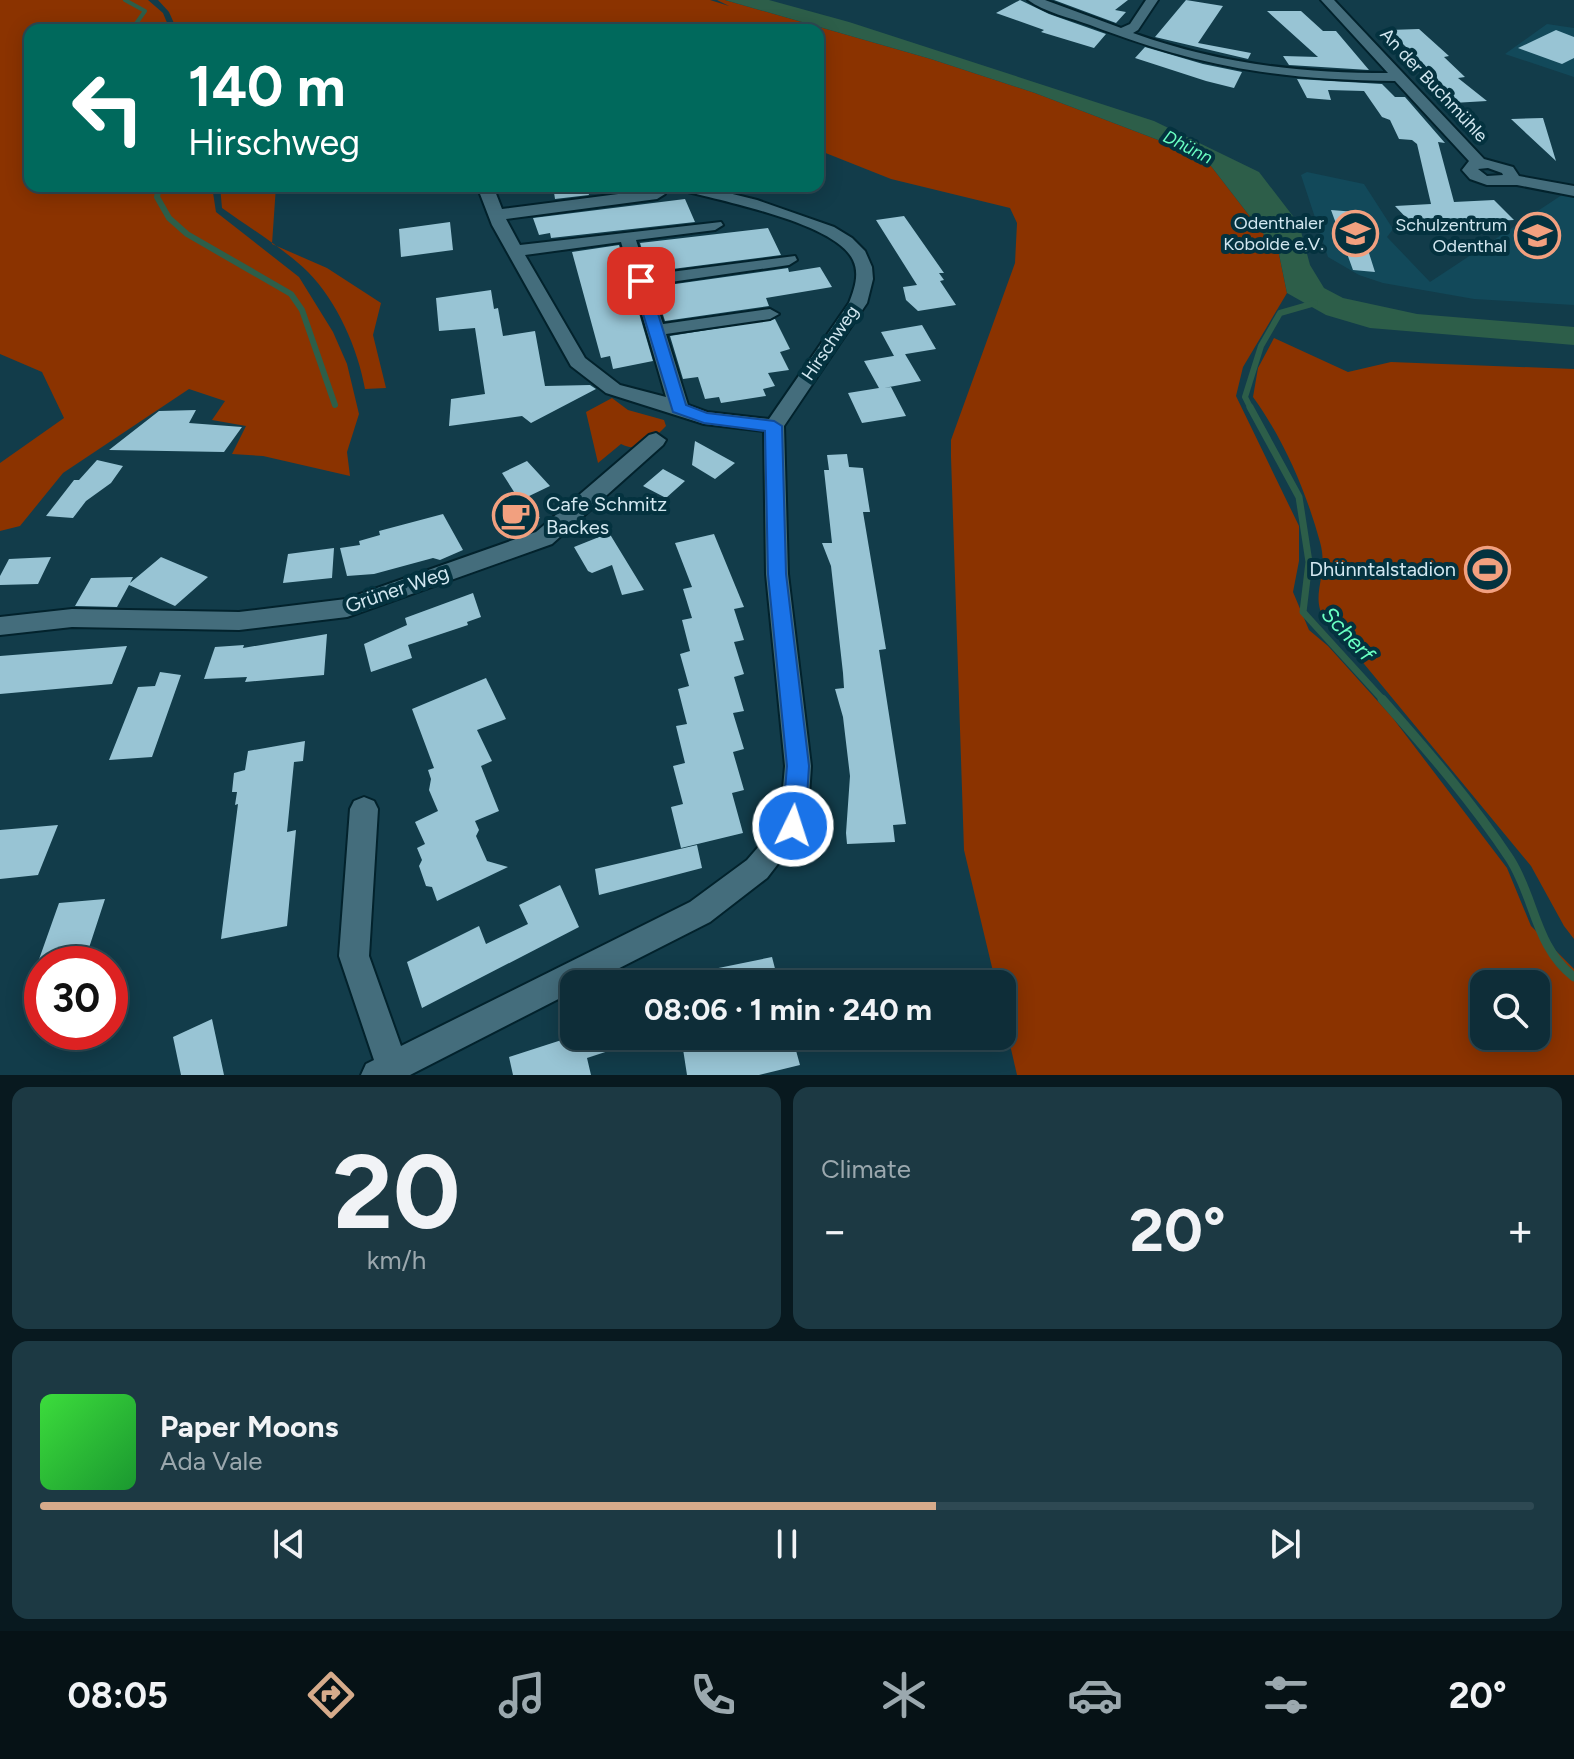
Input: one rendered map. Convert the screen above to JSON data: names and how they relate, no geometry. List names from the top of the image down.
{
  "streets": {
    "street": ["An der Buchmühle", "Hirschweg", "Grüner Weg"]
  },
  "water": ["Dhünn", "Scherf"],
  "places": {
    "school or university": ["Odenthaler Kobolde e.V.", "Schulzentrum Odenthal"],
    "cafe": ["Cafe Schmitz Backes"],
    "sports": ["Dhünntalstadion"]
  },
  "page": {
    "turn": ["140 m", "Hirschweg"],
    "limit": "30",
    "trip": "08:06 · 1 min · 240 m",
    "tile": [
      ["20", "km/h"],
      "Climate"
    ],
    "heat": ["−", "20°", "+"],
    "song": ["Paper Moons", "Ada Vale"],
    "tabs": ["08:05", "20°"]
  }
}
